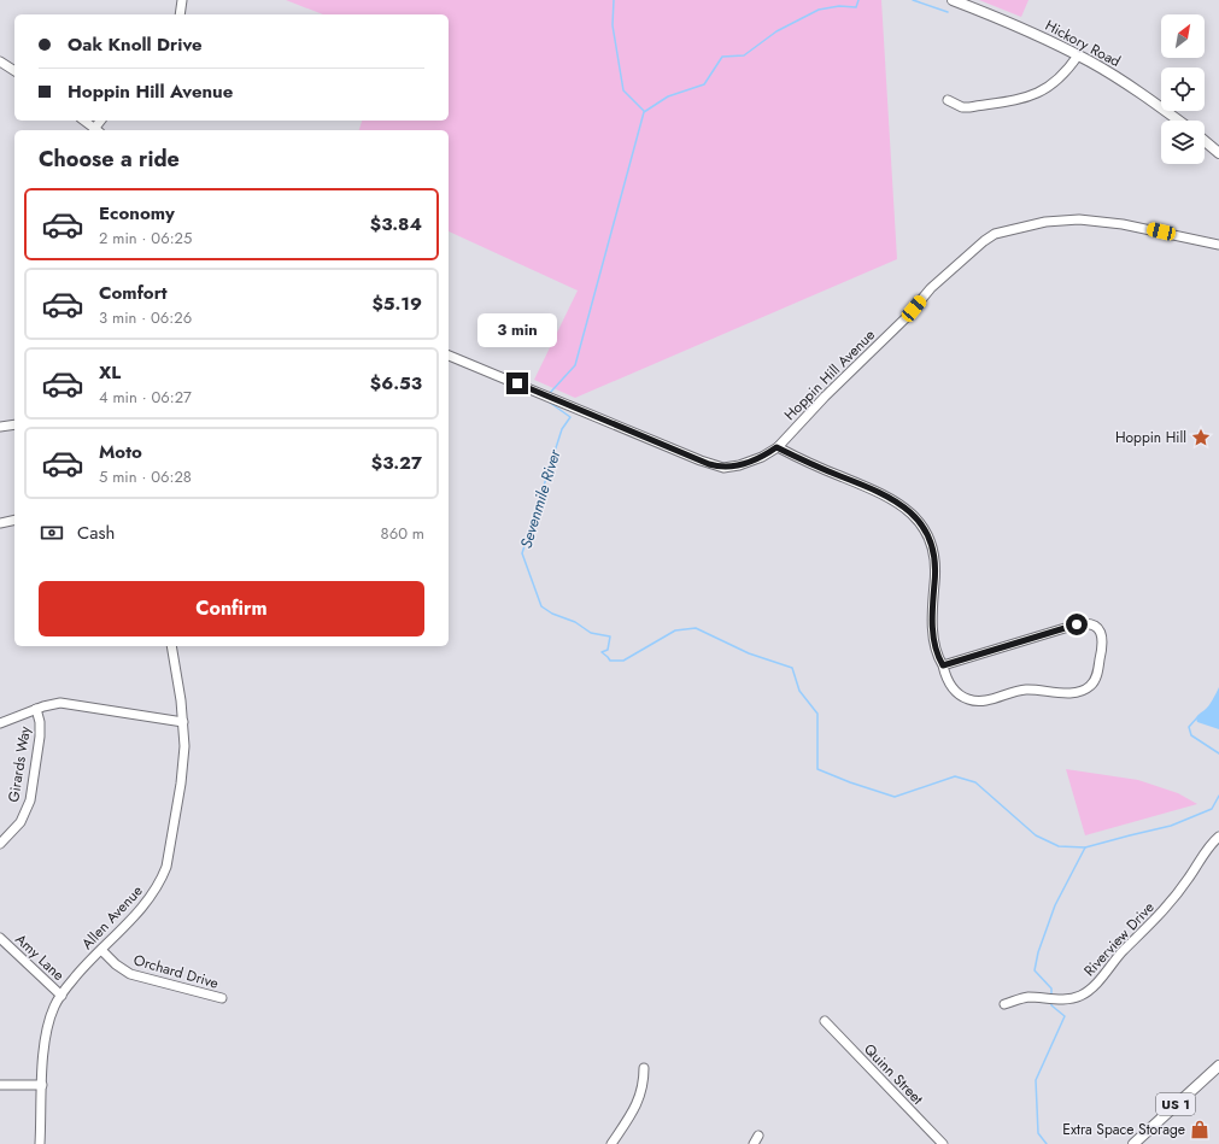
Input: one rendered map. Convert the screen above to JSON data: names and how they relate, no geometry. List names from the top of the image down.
{
  "streets": {
    "main road": ["Hickory Road", "US 1"],
    "street": [
      "Hoppin Hill Avenue",
      "Girards Way",
      "Allen Avenue",
      "Riverview Drive",
      "Amy Lane",
      "Orchard Drive",
      "Quinn Street"
    ]
  },
  "crossings": [
    ["Allen Avenue", "Amy Lane"],
    ["Allen Avenue", "Orchard Drive"]
  ],
  "water": ["Sevenmile River"],
  "places": {
    "place": ["Hoppin Hill"],
    "shop": ["Extra Space Storage"]
  },
  "north": "top right",
  "page": {
    "banner": ["Oak Knoll Drive", "Hoppin Hill Avenue"],
    "heading": "Choose a ride",
    "list": [
      {
        "name": "Economy",
        "note": "2 min · 06:25",
        "value": "$3.84"
      },
      {
        "name": "Comfort",
        "note": "3 min · 06:26",
        "value": "$5.19"
      },
      {
        "name": "XL",
        "note": "4 min · 06:27",
        "value": "$6.53"
      },
      {
        "name": "Moto",
        "note": "5 min · 06:28",
        "value": "$3.27"
      }
    ],
    "bubble": "3 min",
    "pay": ["Cash", "860 m"],
    "buttons": "Confirm"
  }
}
